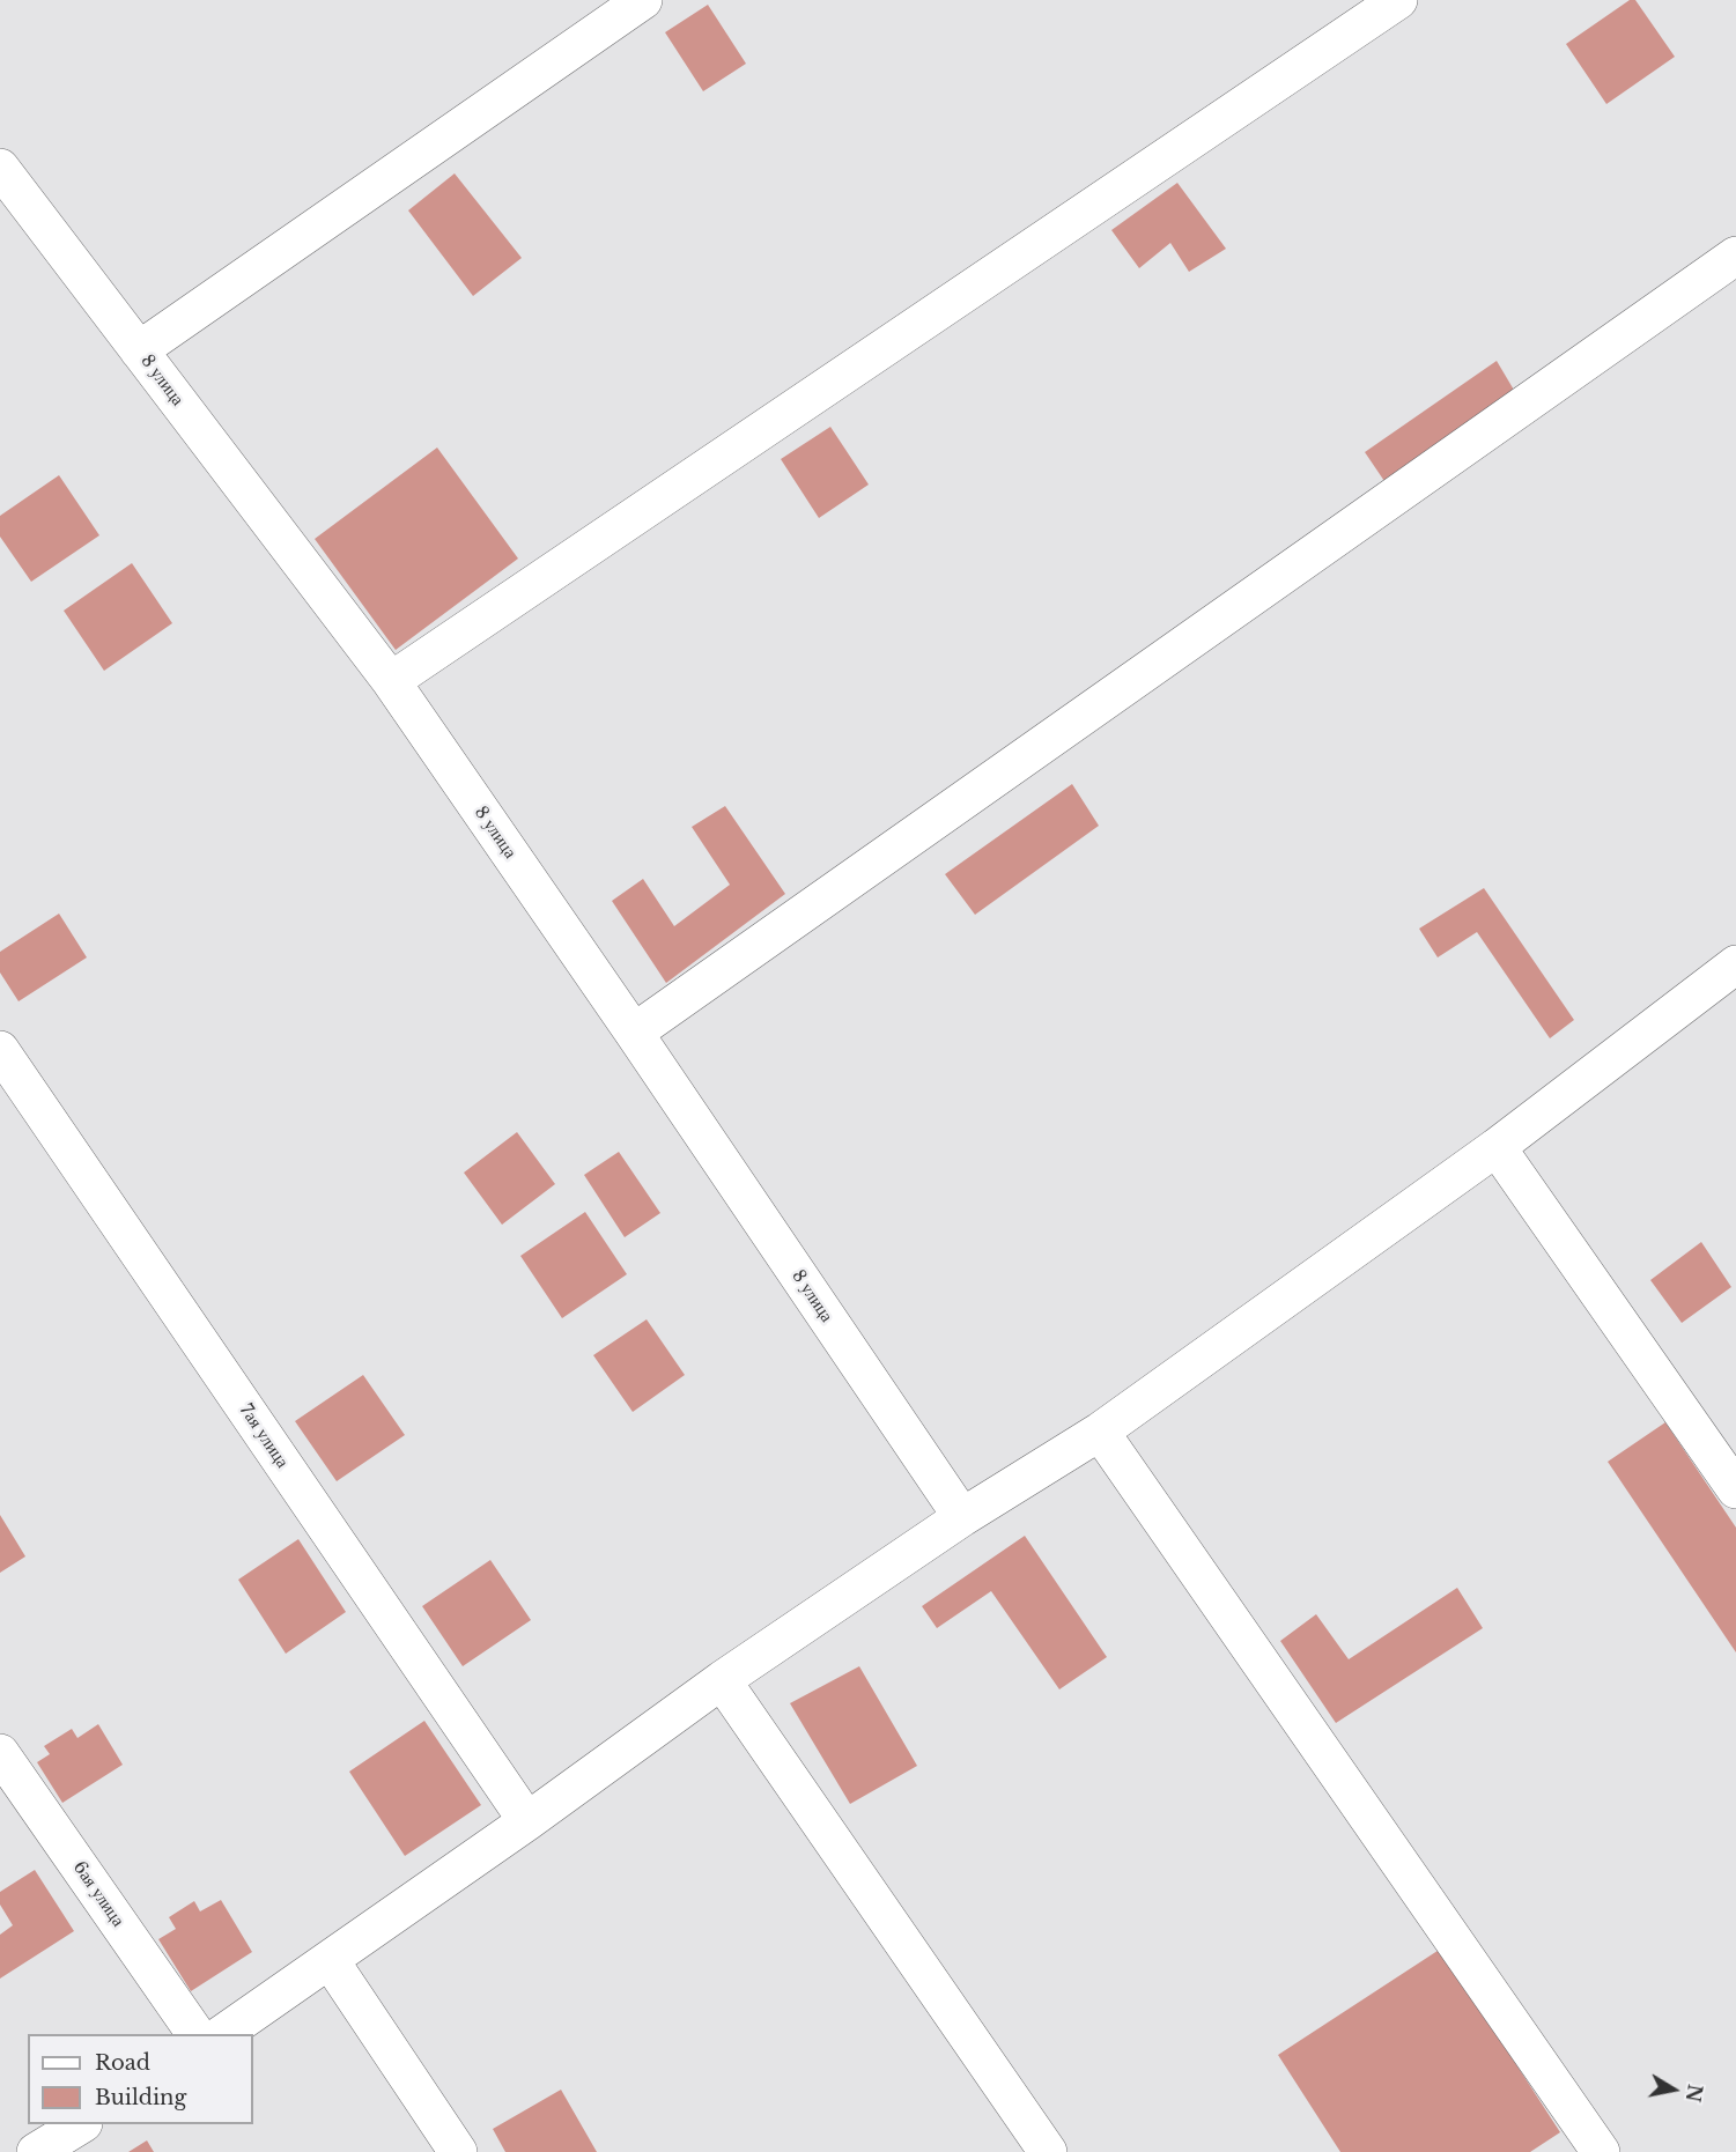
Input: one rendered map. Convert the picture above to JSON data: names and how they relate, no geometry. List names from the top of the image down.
{
  "streets": {
    "street": ["8 улица", "7ая улица", "6ая улица"]
  },
  "legend": ["Road", "Building"],
  "north": "right"
}
